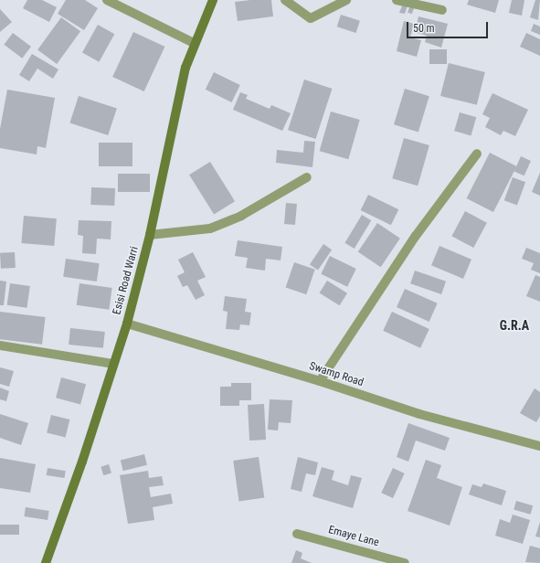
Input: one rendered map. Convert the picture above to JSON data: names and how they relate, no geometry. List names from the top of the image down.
{
  "streets": {
    "street": ["Esisi Road Warri", "Swamp Road", "Emaye Lane"]
  },
  "crossings": [
    ["Esisi Road Warri", "Swamp Road"]
  ],
  "districts": ["G.R.A"],
  "scale_bar": "50 m"
}
